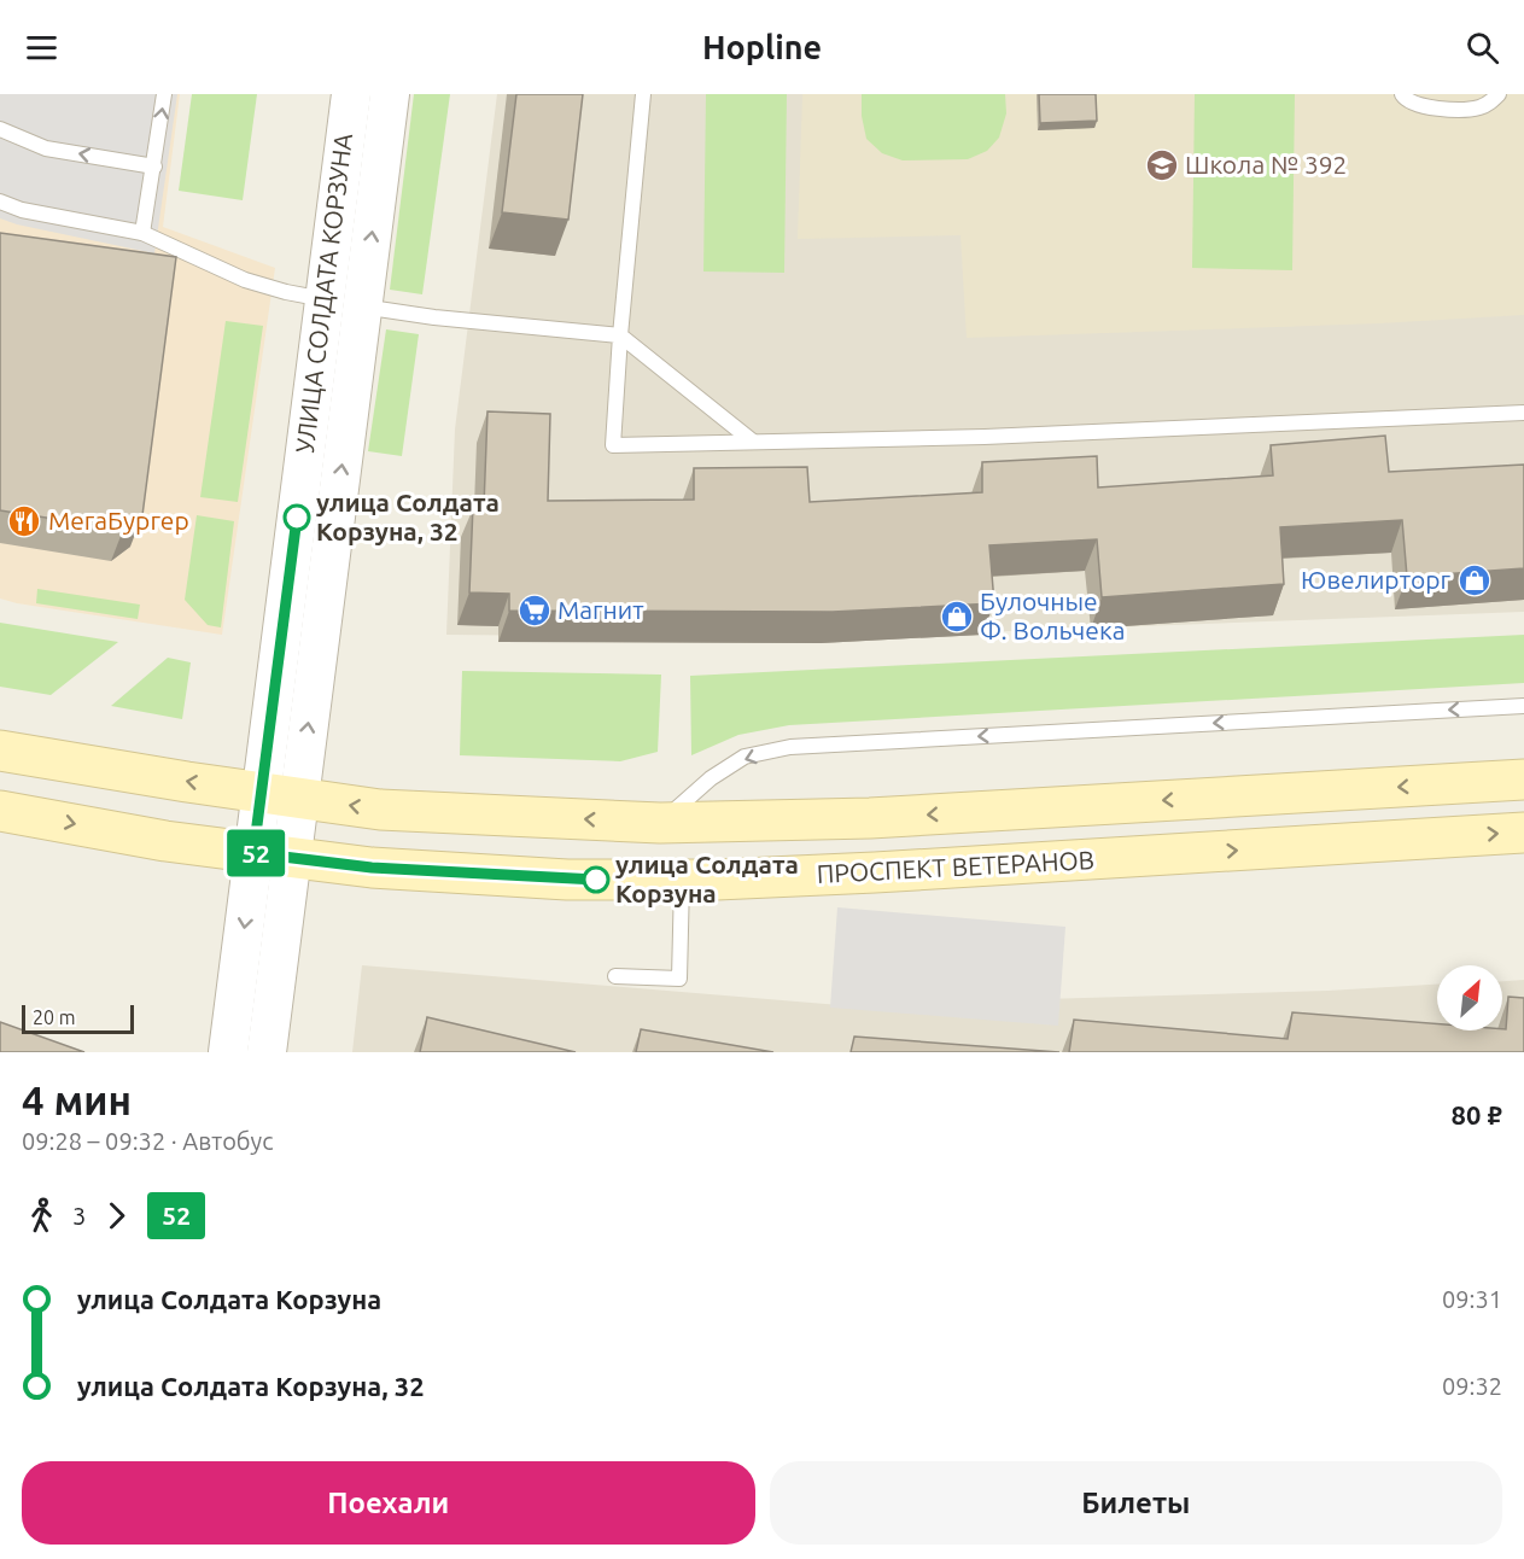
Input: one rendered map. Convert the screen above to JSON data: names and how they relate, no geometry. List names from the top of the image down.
{
  "streets": {
    "main road": ["ПРОСПЕКТ ВЕТЕРАНОВ"],
    "street": ["УЛИЦА СОЛДАТА КОРЗУНА"]
  },
  "crossings": [
    ["УЛИЦА СОЛДАТА КОРЗУНА", "ПРОСПЕКТ ВЕТЕРАНОВ"]
  ],
  "places": {
    "school or university": ["Школа № 392"],
    "other": ["улица Солдата Корзуна, 32", "улица Солдата Корзуна"],
    "restaurant": ["МегаБургер"],
    "shop": ["Ювелирторг", "Булочные Ф. Вольчека"],
    "supermarket": ["Магнит"]
  },
  "lines": ["bus line 52"],
  "scale_bar": "20 m",
  "north": "top right",
  "page": {
    "header": "Hopline",
    "on_map": "52",
    "scale": "20 m",
    "heading": ["4 мин", "09:28 – 09:32 · Автобус", "80 ₽"],
    "legs": ["3", "52"],
    "list": [
      {
        "name": "улица Солдата Корзуна",
        "value": "09:31"
      },
      {
        "name": "улица Солдата Корзуна, 32",
        "value": "09:32"
      }
    ],
    "buttons": ["Поехали", "Билеты"]
  }
}
